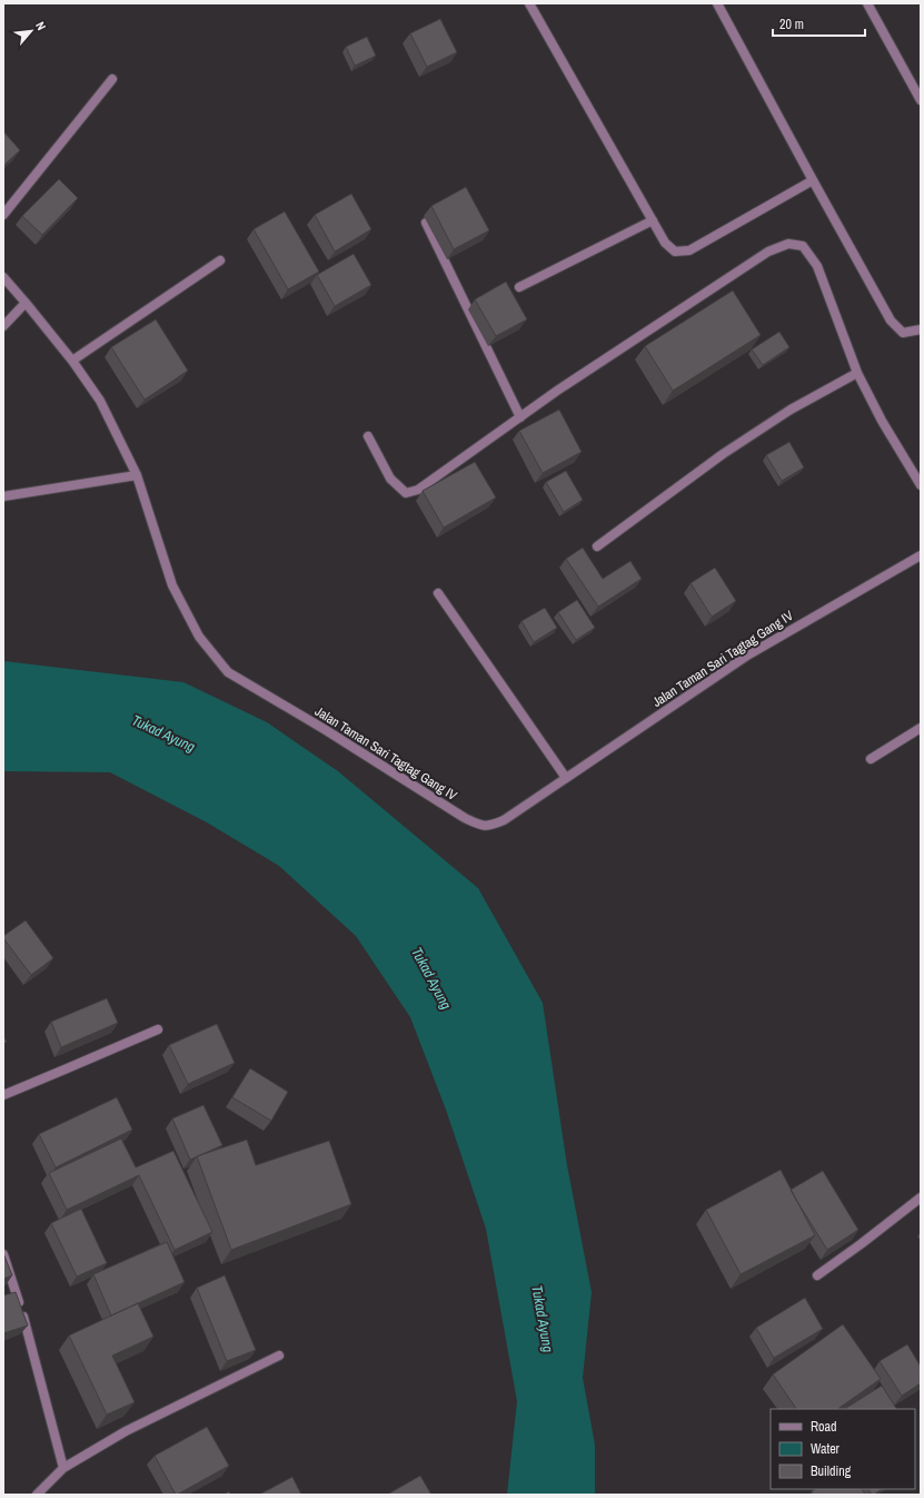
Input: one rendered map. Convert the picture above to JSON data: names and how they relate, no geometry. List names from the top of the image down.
{
  "streets": {
    "street": ["Jalan Taman Sari Tagtag Gang IV"]
  },
  "water": ["Tukad Ayung"],
  "legend": ["Road", "Water", "Building"],
  "scale_bar": "20 m",
  "north": "top right"
}
